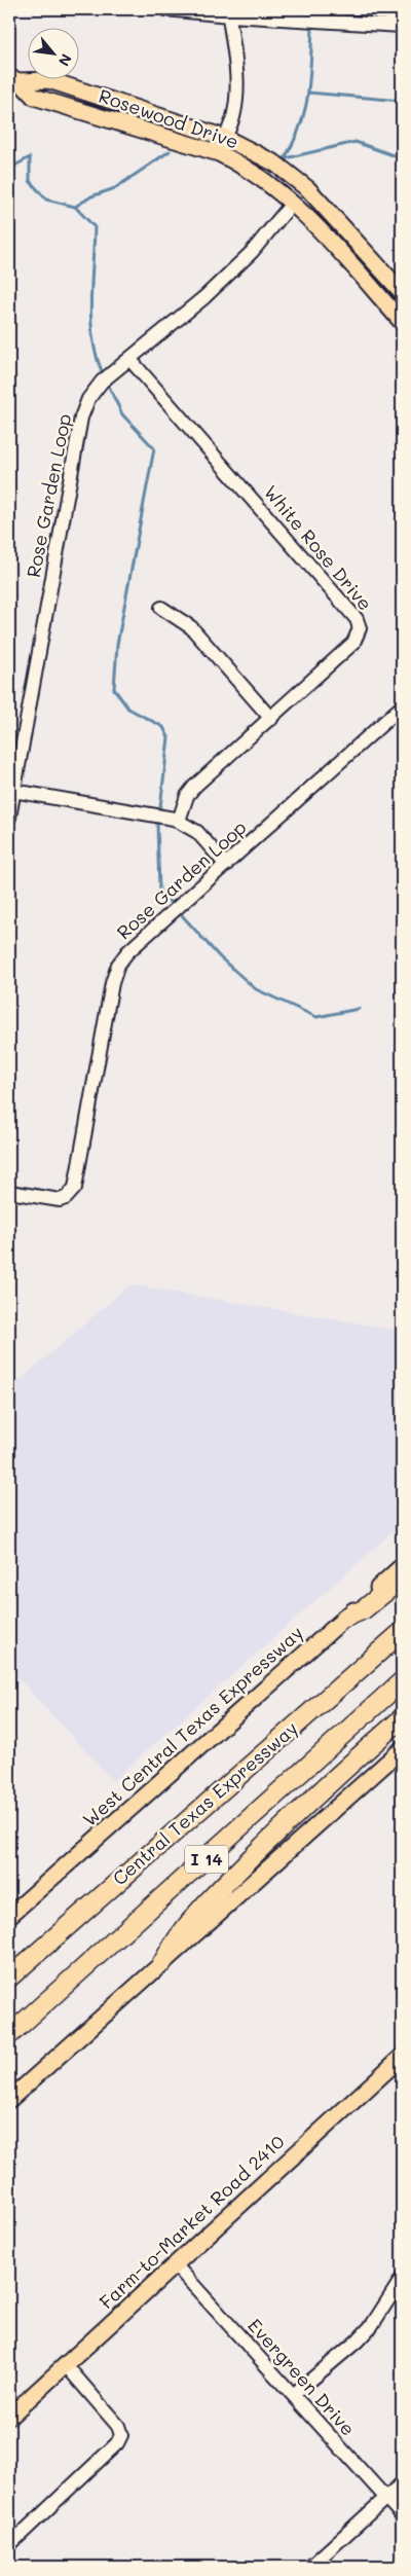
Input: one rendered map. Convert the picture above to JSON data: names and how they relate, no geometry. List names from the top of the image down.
{
  "streets": {
    "highway": ["Central Texas Expressway", "I 14"],
    "main road": ["Rosewood Drive", "West Central Texas Expressway", "Farm-to-Market Road 2410"],
    "street": ["Rose Garden Loop", "White Rose Drive", "Evergreen Drive"]
  },
  "crossings": [
    ["Rosewood Drive", "Rose Garden Loop"],
    ["Rose Garden Loop", "White Rose Drive"],
    ["Farm-to-Market Road 2410", "Evergreen Drive"]
  ],
  "north": "bottom right"
}
